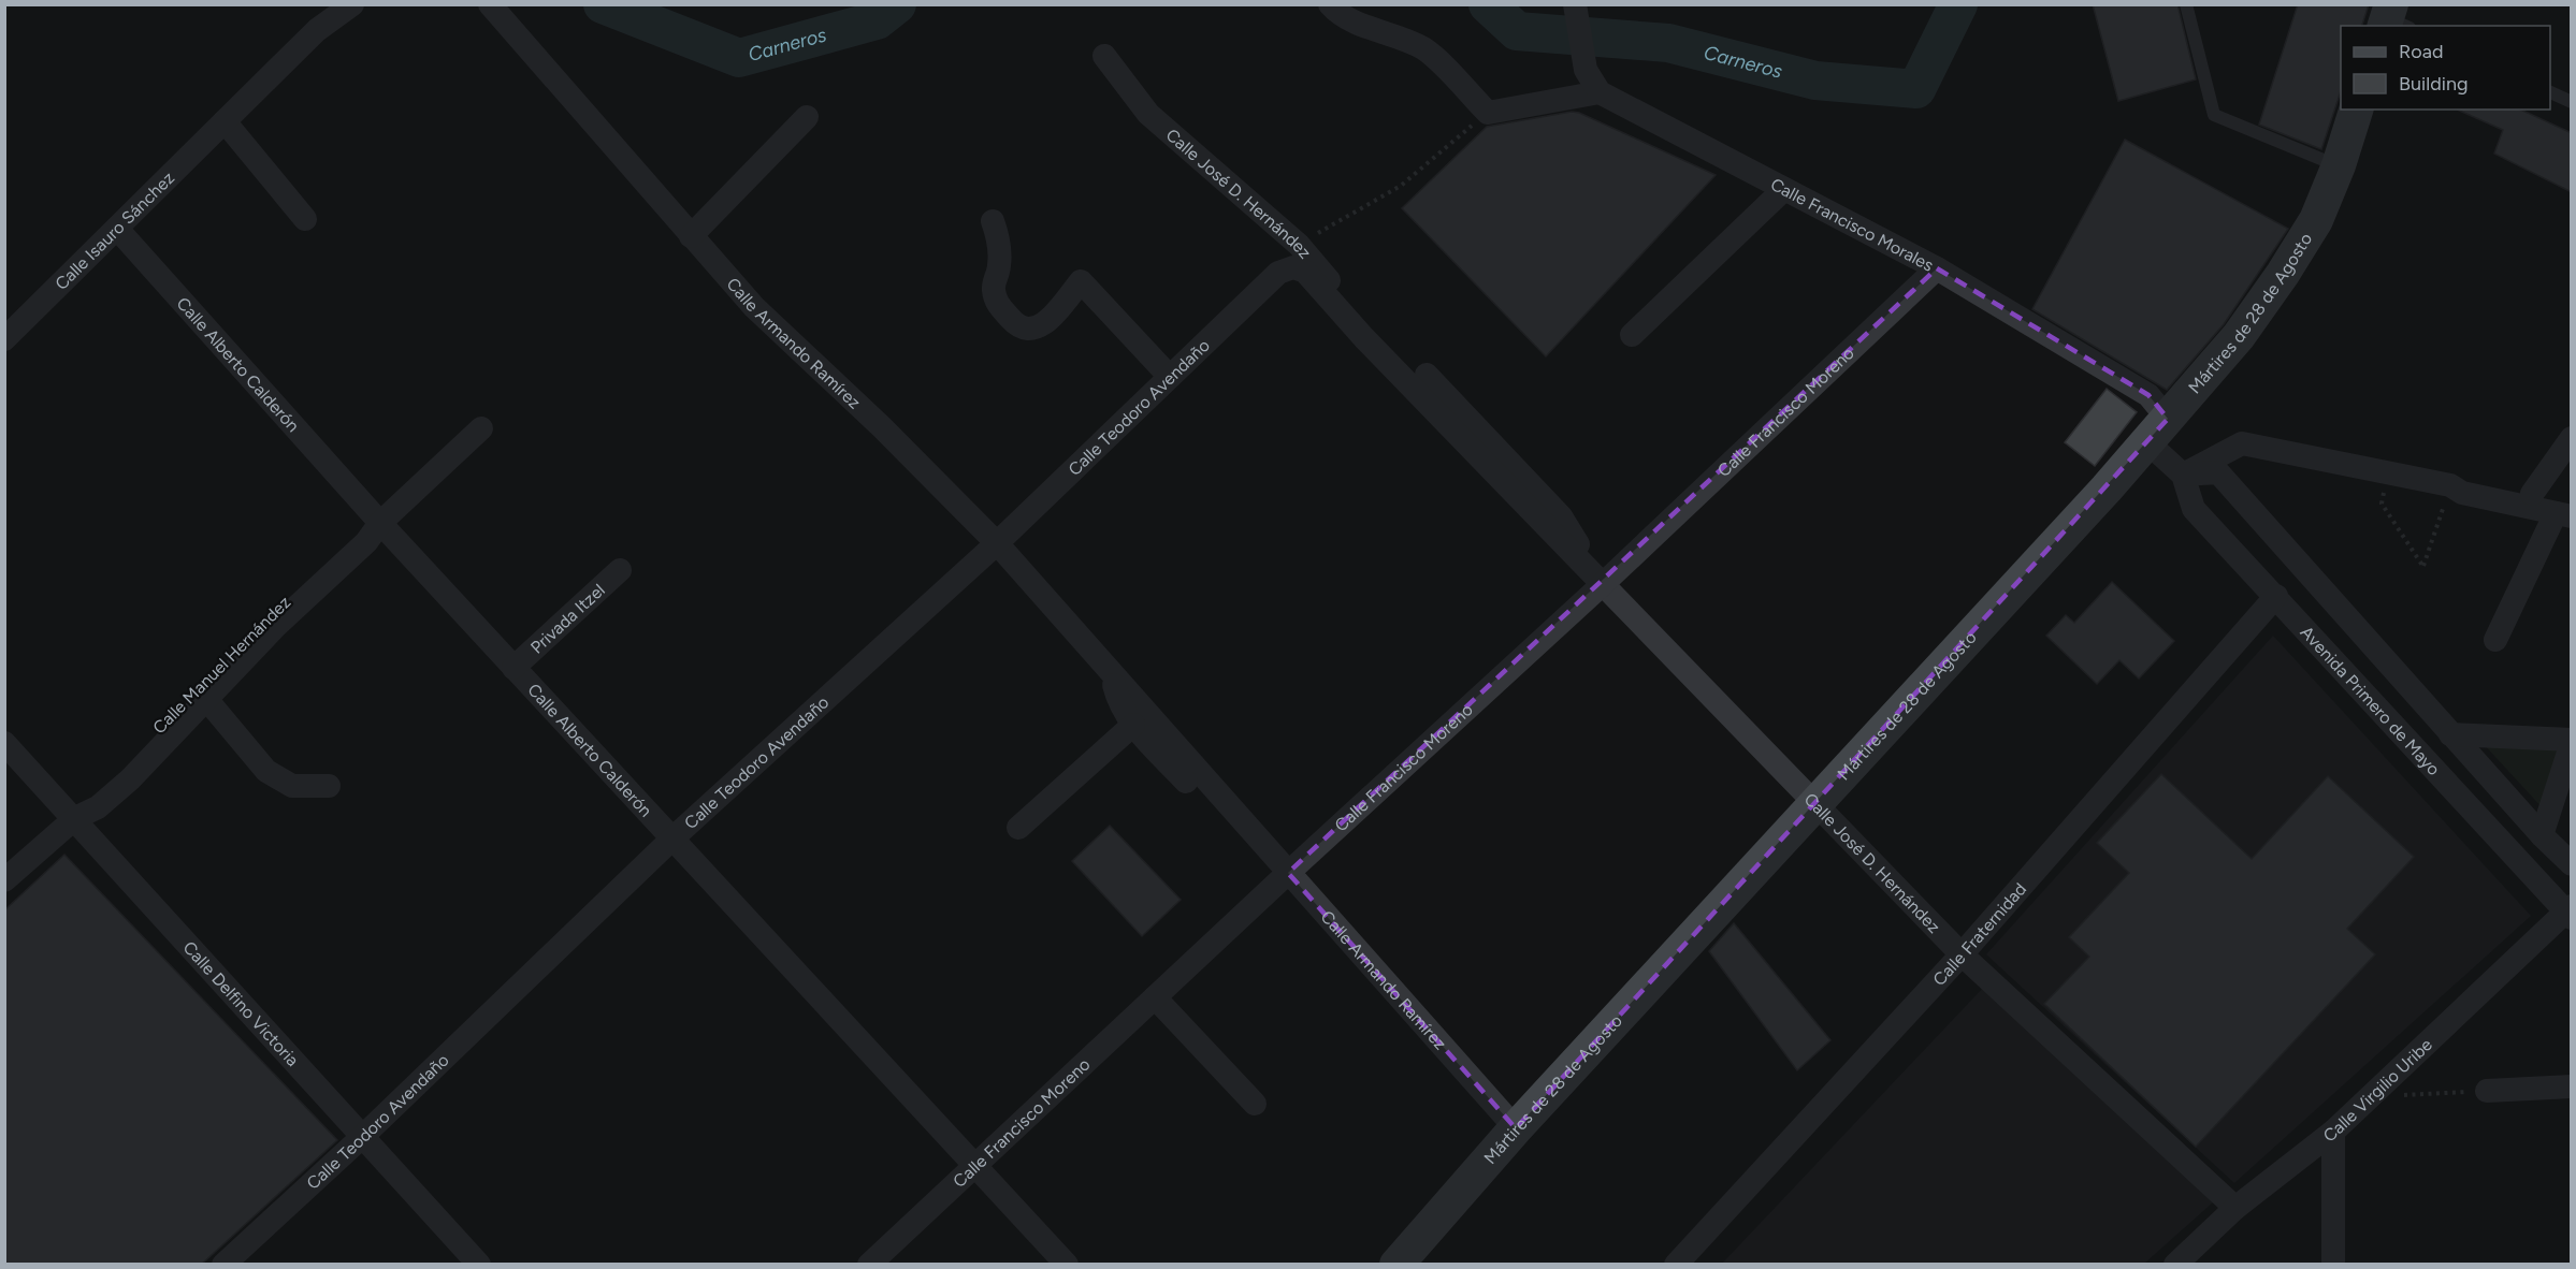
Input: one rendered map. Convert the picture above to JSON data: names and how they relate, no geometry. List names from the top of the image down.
{
  "streets": {
    "main road": ["Mártires de 28 de Agosto"],
    "street": [
      "Calle José D. Hernández",
      "Calle Francisco Morales",
      "Calle Isauro Sánchez",
      "Calle Armando Ramírez",
      "Calle Alberto Calderón",
      "Calle Teodoro Avendaño",
      "Calle Francisco Moreno",
      "Privada Itzel",
      "Calle Manuel Hernández",
      "Avenida Primero de Mayo",
      "Calle Fraternidad",
      "Calle Delfino Victoria",
      "Calle Virgilio Uribe"
    ]
  },
  "crossings": [
    ["Calle José D. Hernández", "Mártires de 28 de Agosto"],
    ["Calle José D. Hernández", "Calle Teodoro Avendaño"],
    ["Calle José D. Hernández", "Calle Francisco Moreno"],
    ["Calle José D. Hernández", "Calle Fraternidad"],
    ["Calle José D. Hernández", "Calle Virgilio Uribe"],
    ["Calle Francisco Morales", "Mártires de 28 de Agosto"],
    ["Calle Francisco Morales", "Calle Francisco Moreno"],
    ["Calle Isauro Sánchez", "Calle Alberto Calderón"],
    ["Mártires de 28 de Agosto", "Calle Armando Ramírez"],
    ["Calle Armando Ramírez", "Calle Teodoro Avendaño"],
    ["Calle Armando Ramírez", "Calle Francisco Moreno"],
    ["Calle Alberto Calderón", "Calle Teodoro Avendaño"],
    ["Calle Alberto Calderón", "Calle Francisco Moreno"],
    ["Calle Alberto Calderón", "Privada Itzel"],
    ["Calle Alberto Calderón", "Calle Manuel Hernández"],
    ["Calle Teodoro Avendaño", "Calle Delfino Victoria"],
    ["Calle Manuel Hernández", "Calle Delfino Victoria"],
    ["Avenida Primero de Mayo", "Calle Fraternidad"],
    ["Avenida Primero de Mayo", "Calle Virgilio Uribe"]
  ],
  "water": ["Carneros"],
  "legend": ["Road", "Building"]
}
